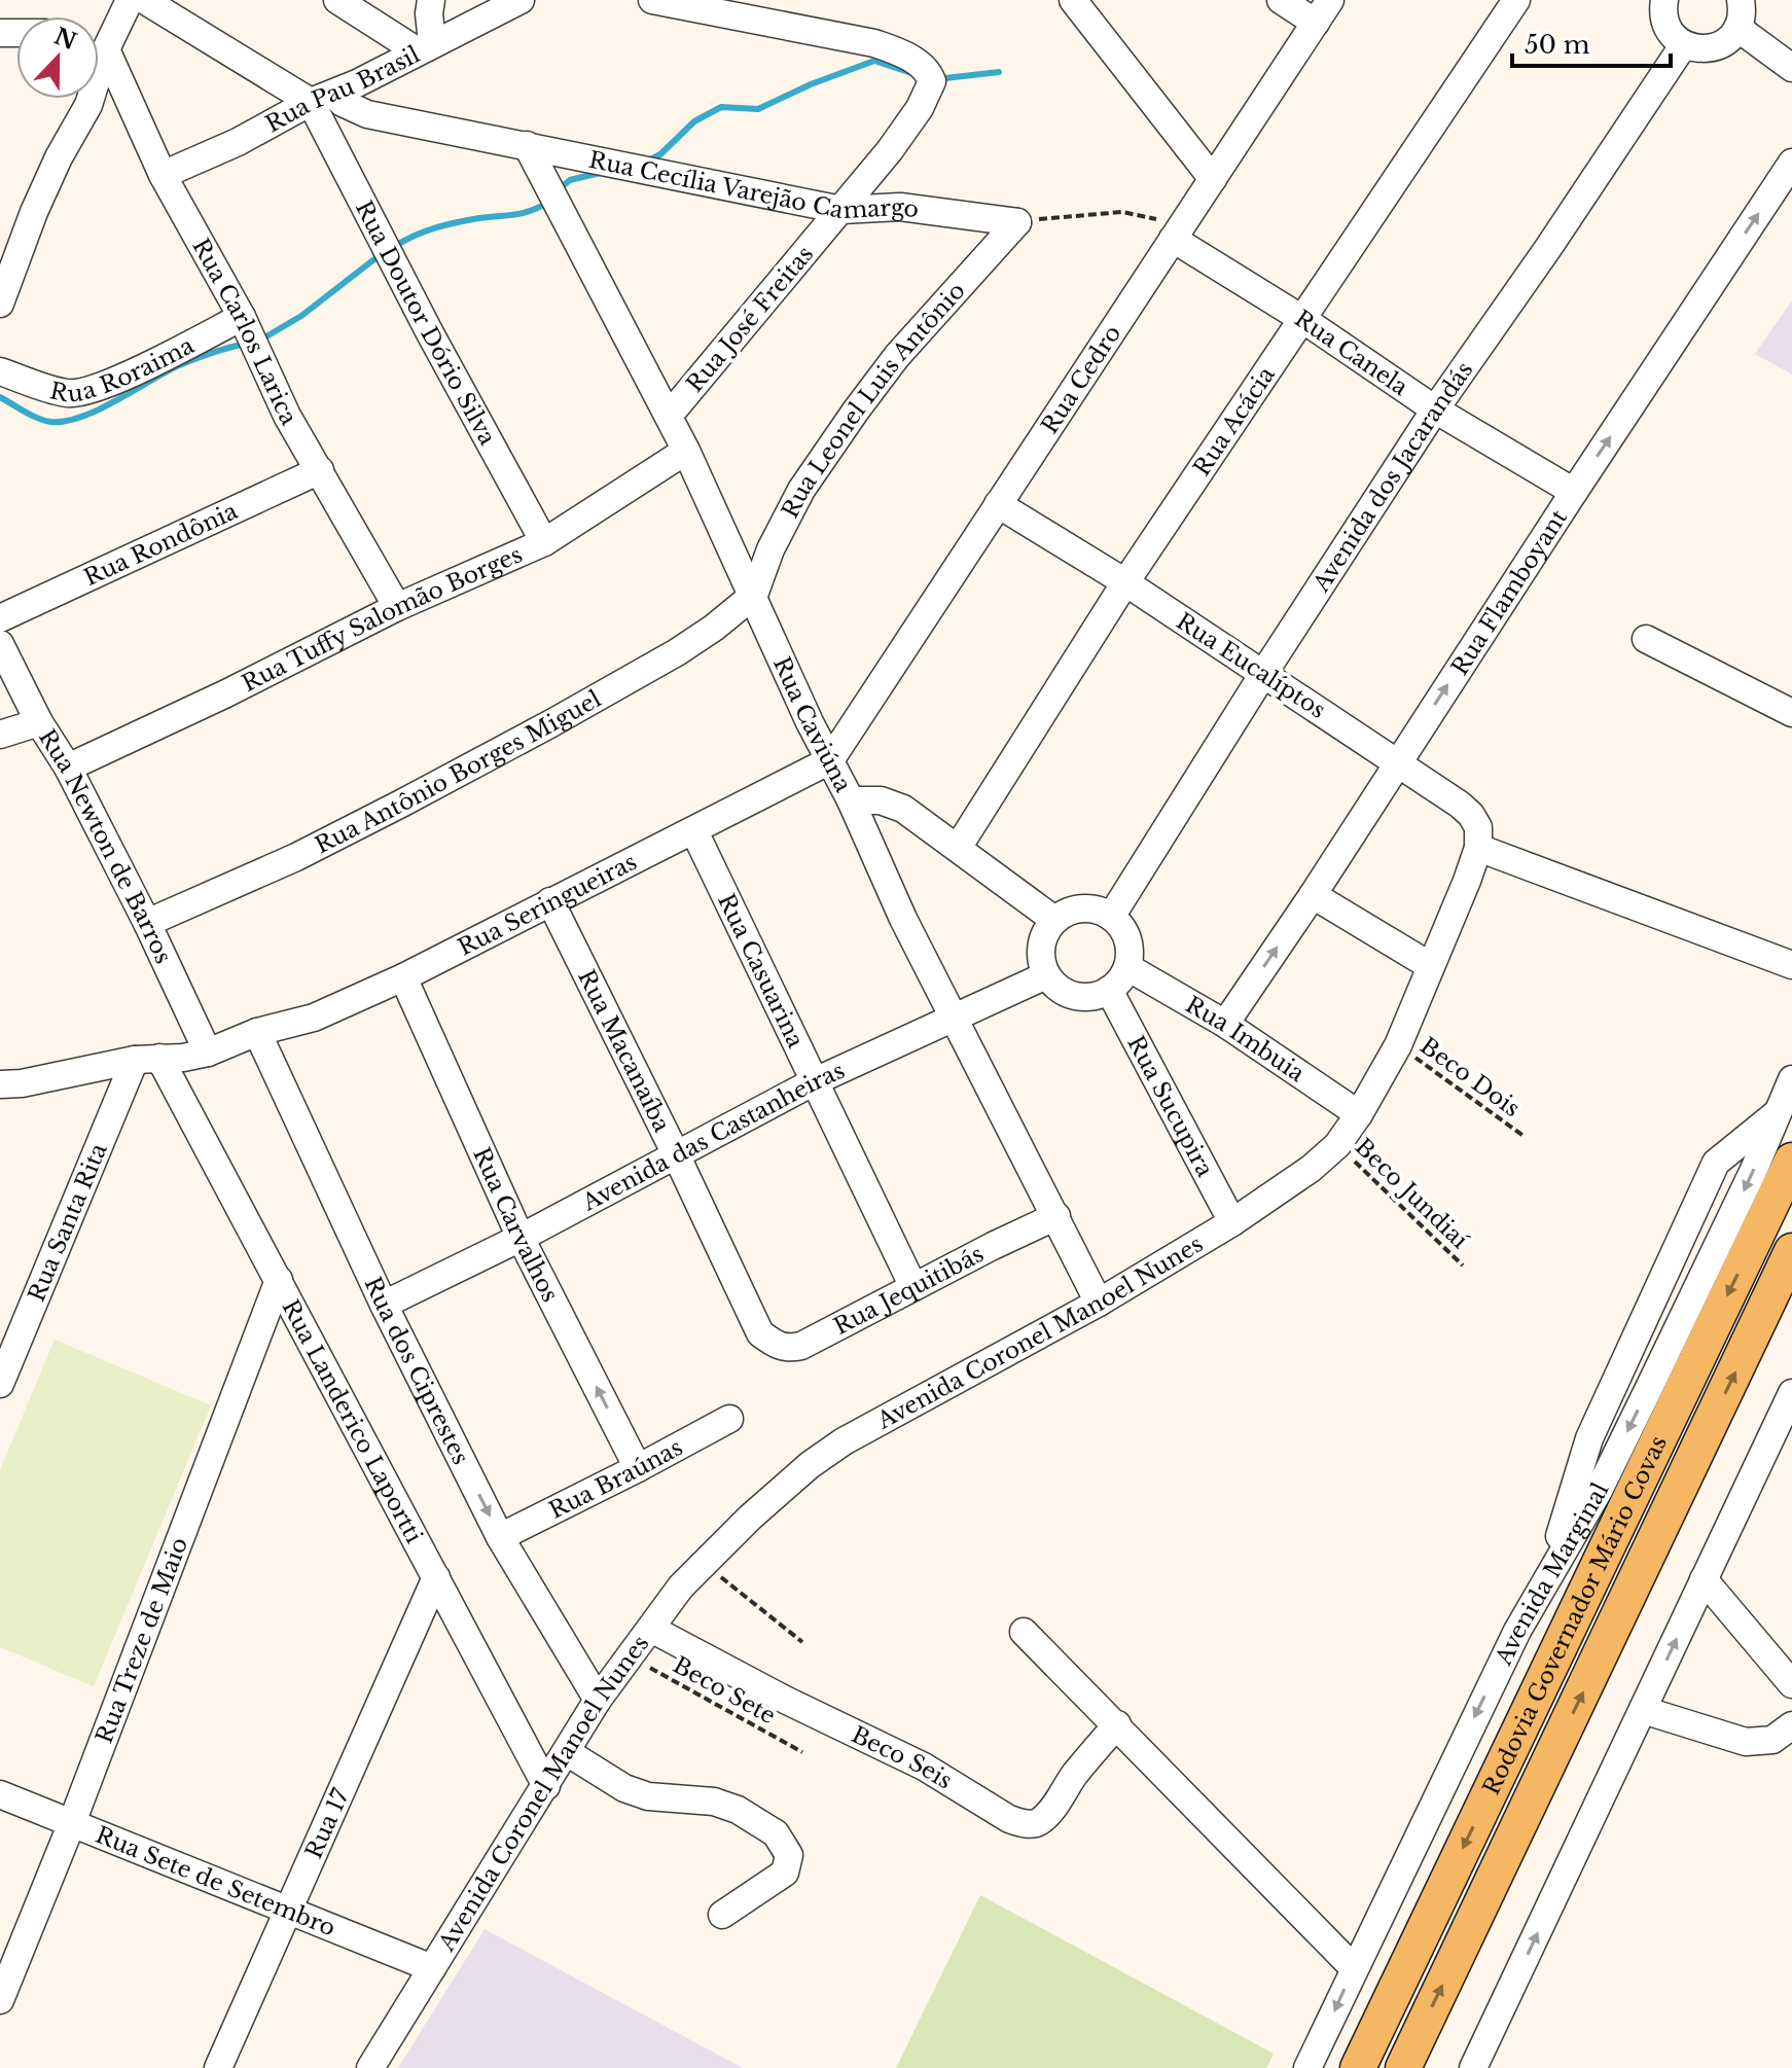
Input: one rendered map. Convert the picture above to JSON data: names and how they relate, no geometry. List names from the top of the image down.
{
  "streets": {
    "main road": ["Rodovia Governador Mário Covas"],
    "street": [
      "Rua Pau Brasil",
      "Rua Cecília Varejão Camargo",
      "Rua José Freitas",
      "Rua Doutor Dório Silva",
      "Rua Carlos Larica",
      "Rua Canela",
      "Rua Roraima",
      "Rua Cedro",
      "Rua Leonel Luis Antônio",
      "Rua Acácia",
      "Avenida dos Jacarandás",
      "Rua Rondônia",
      "Rua Flamboyant",
      "Rua Tuffy Salomão Borges",
      "Rua Eucalíptos",
      "Rua Caviúna",
      "Rua Antônio Borges Miguel",
      "Rua Newton de Barros",
      "Rua Seringueiras",
      "Rua Casuarina",
      "Rua Imbuia",
      "Rua Macanaíba",
      "Rua Sucupira",
      "Avenida das Castanheiras",
      "Rua Santa Rita",
      "Rua Carvalhos",
      "Rua Jequitibás",
      "Avenida Coronel Manoel Nunes",
      "Rua dos Ciprestes",
      "Rua Landerico Laportti",
      "Rua Braúnas",
      "Avenida Marginal",
      "Rua Treze de Maio",
      "Beco Seis",
      "Rua 17",
      "Rua Sete de Setembro"
    ],
    "path": ["Beco Dois", "Beco Jundiaí", "Beco Sete"]
  },
  "crossings": [
    ["Rua Pau Brasil", "Rua Cecília Varejão Camargo"],
    ["Rua Pau Brasil", "Rua Doutor Dório Silva"],
    ["Rua Pau Brasil", "Rua Carlos Larica"],
    ["Rua Cecília Varejão Camargo", "Rua José Freitas"],
    ["Rua Cecília Varejão Camargo", "Rua Doutor Dório Silva"],
    ["Rua Cecília Varejão Camargo", "Rua Leonel Luis Antônio"],
    ["Rua Cecília Varejão Camargo", "Rua Caviúna"],
    ["Rua José Freitas", "Rua Caviúna"],
    ["Rua Doutor Dório Silva", "Rua Tuffy Salomão Borges"],
    ["Rua Carlos Larica", "Rua Roraima"],
    ["Rua Carlos Larica", "Rua Rondônia"],
    ["Rua Carlos Larica", "Rua Tuffy Salomão Borges"],
    ["Rua Canela", "Rua Cedro"],
    ["Rua Canela", "Rua Acácia"],
    ["Rua Canela", "Avenida dos Jacarandás"],
    ["Rua Canela", "Rua Flamboyant"],
    ["Rua Cedro", "Rua Eucalíptos"],
    ["Rua Cedro", "Rua Caviúna"],
    ["Rua Cedro", "Rua Seringueiras"],
    ["Rua Leonel Luis Antônio", "Rua Caviúna"],
    ["Rua Leonel Luis Antônio", "Rua Antônio Borges Miguel"],
    ["Rua Acácia", "Rua Eucalíptos"],
    ["Avenida dos Jacarandás", "Rua Eucalíptos"],
    ["Avenida dos Jacarandás", "Rua Imbuia"],
    ["Avenida dos Jacarandás", "Rua Sucupira"],
    ["Avenida dos Jacarandás", "Avenida das Castanheiras"],
    ["Rua Flamboyant", "Rua Eucalíptos"],
    ["Rua Flamboyant", "Rua Imbuia"],
    ["Rua Tuffy Salomão Borges", "Rua Caviúna"],
    ["Rua Tuffy Salomão Borges", "Rua Newton de Barros"],
    ["Rua Eucalíptos", "Avenida Coronel Manoel Nunes"],
    ["Rua Caviúna", "Rua Antônio Borges Miguel"],
    ["Rua Caviúna", "Rua Seringueiras"],
    ["Rua Caviúna", "Avenida das Castanheiras"],
    ["Rua Caviúna", "Rua Jequitibás"],
    ["Rua Caviúna", "Avenida Coronel Manoel Nunes"],
    ["Rua Antônio Borges Miguel", "Rua Newton de Barros"],
    ["Rua Newton de Barros", "Rua Seringueiras"],
    ["Rua Seringueiras", "Rua Casuarina"],
    ["Rua Seringueiras", "Rua Macanaíba"],
    ["Rua Seringueiras", "Rua Santa Rita"],
    ["Rua Seringueiras", "Rua Carvalhos"],
    ["Rua Seringueiras", "Rua dos Ciprestes"],
    ["Rua Seringueiras", "Rua Landerico Laportti"],
    ["Rua Casuarina", "Avenida das Castanheiras"],
    ["Rua Casuarina", "Rua Jequitibás"],
    ["Rua Imbuia", "Rua Sucupira"],
    ["Rua Imbuia", "Avenida das Castanheiras"],
    ["Rua Imbuia", "Avenida Coronel Manoel Nunes"],
    ["Rua Macanaíba", "Avenida das Castanheiras"],
    ["Rua Macanaíba", "Rua Jequitibás"],
    ["Beco Dois", "Avenida Coronel Manoel Nunes"],
    ["Rua Sucupira", "Avenida das Castanheiras"],
    ["Rua Sucupira", "Avenida Coronel Manoel Nunes"],
    ["Avenida das Castanheiras", "Rua Carvalhos"],
    ["Avenida das Castanheiras", "Rua dos Ciprestes"],
    ["Beco Jundiaí", "Avenida Coronel Manoel Nunes"],
    ["Rua Santa Rita", "Rua Landerico Laportti"],
    ["Rua Carvalhos", "Rua Braúnas"],
    ["Avenida Coronel Manoel Nunes", "Rua dos Ciprestes"],
    ["Avenida Coronel Manoel Nunes", "Rua Landerico Laportti"],
    ["Avenida Coronel Manoel Nunes", "Beco Sete"],
    ["Avenida Coronel Manoel Nunes", "Beco Seis"],
    ["Avenida Coronel Manoel Nunes", "Rua Sete de Setembro"],
    ["Rua dos Ciprestes", "Rua Braúnas"],
    ["Rua Landerico Laportti", "Rua Treze de Maio"],
    ["Rua Landerico Laportti", "Rua 17"],
    ["Rua Treze de Maio", "Rua Sete de Setembro"],
    ["Rua 17", "Rua Sete de Setembro"]
  ],
  "one_way": ["Rua Flamboyant", "Rua Carvalhos"],
  "scale_bar": "50 m",
  "north": "top"
}
